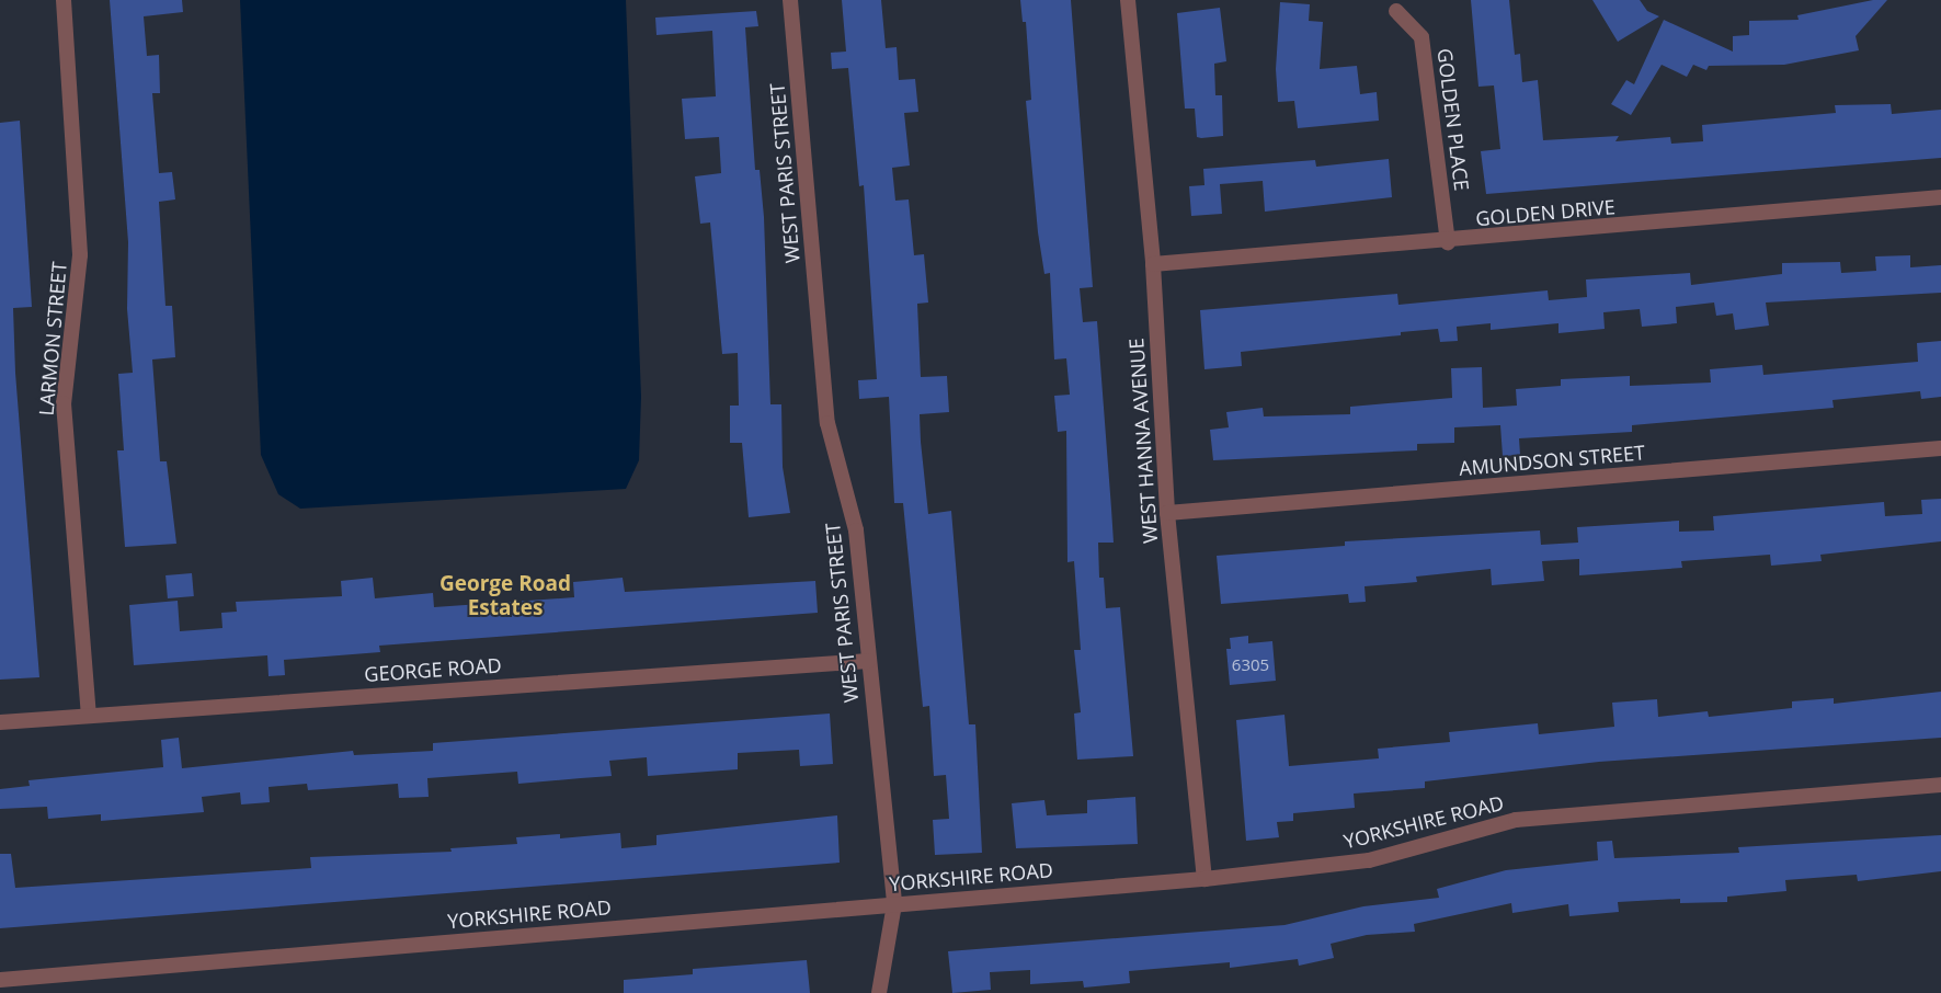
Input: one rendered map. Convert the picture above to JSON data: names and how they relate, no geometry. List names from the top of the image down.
{
  "streets": {
    "street": [
      "GOLDEN PLACE",
      "WEST PARIS STREET",
      "GOLDEN DRIVE",
      "LARMON STREET",
      "WEST HANNA AVENUE",
      "AMUNDSON STREET",
      "GEORGE ROAD",
      "YORKSHIRE ROAD"
    ]
  },
  "crossings": [
    ["GOLDEN PLACE", "GOLDEN DRIVE"],
    ["WEST PARIS STREET", "GEORGE ROAD"],
    ["WEST PARIS STREET", "YORKSHIRE ROAD"],
    ["GOLDEN DRIVE", "WEST HANNA AVENUE"],
    ["LARMON STREET", "GEORGE ROAD"],
    ["WEST HANNA AVENUE", "AMUNDSON STREET"],
    ["WEST HANNA AVENUE", "YORKSHIRE ROAD"]
  ],
  "districts": ["George Road Estates"],
  "house_numbers": ["6305"]
}
